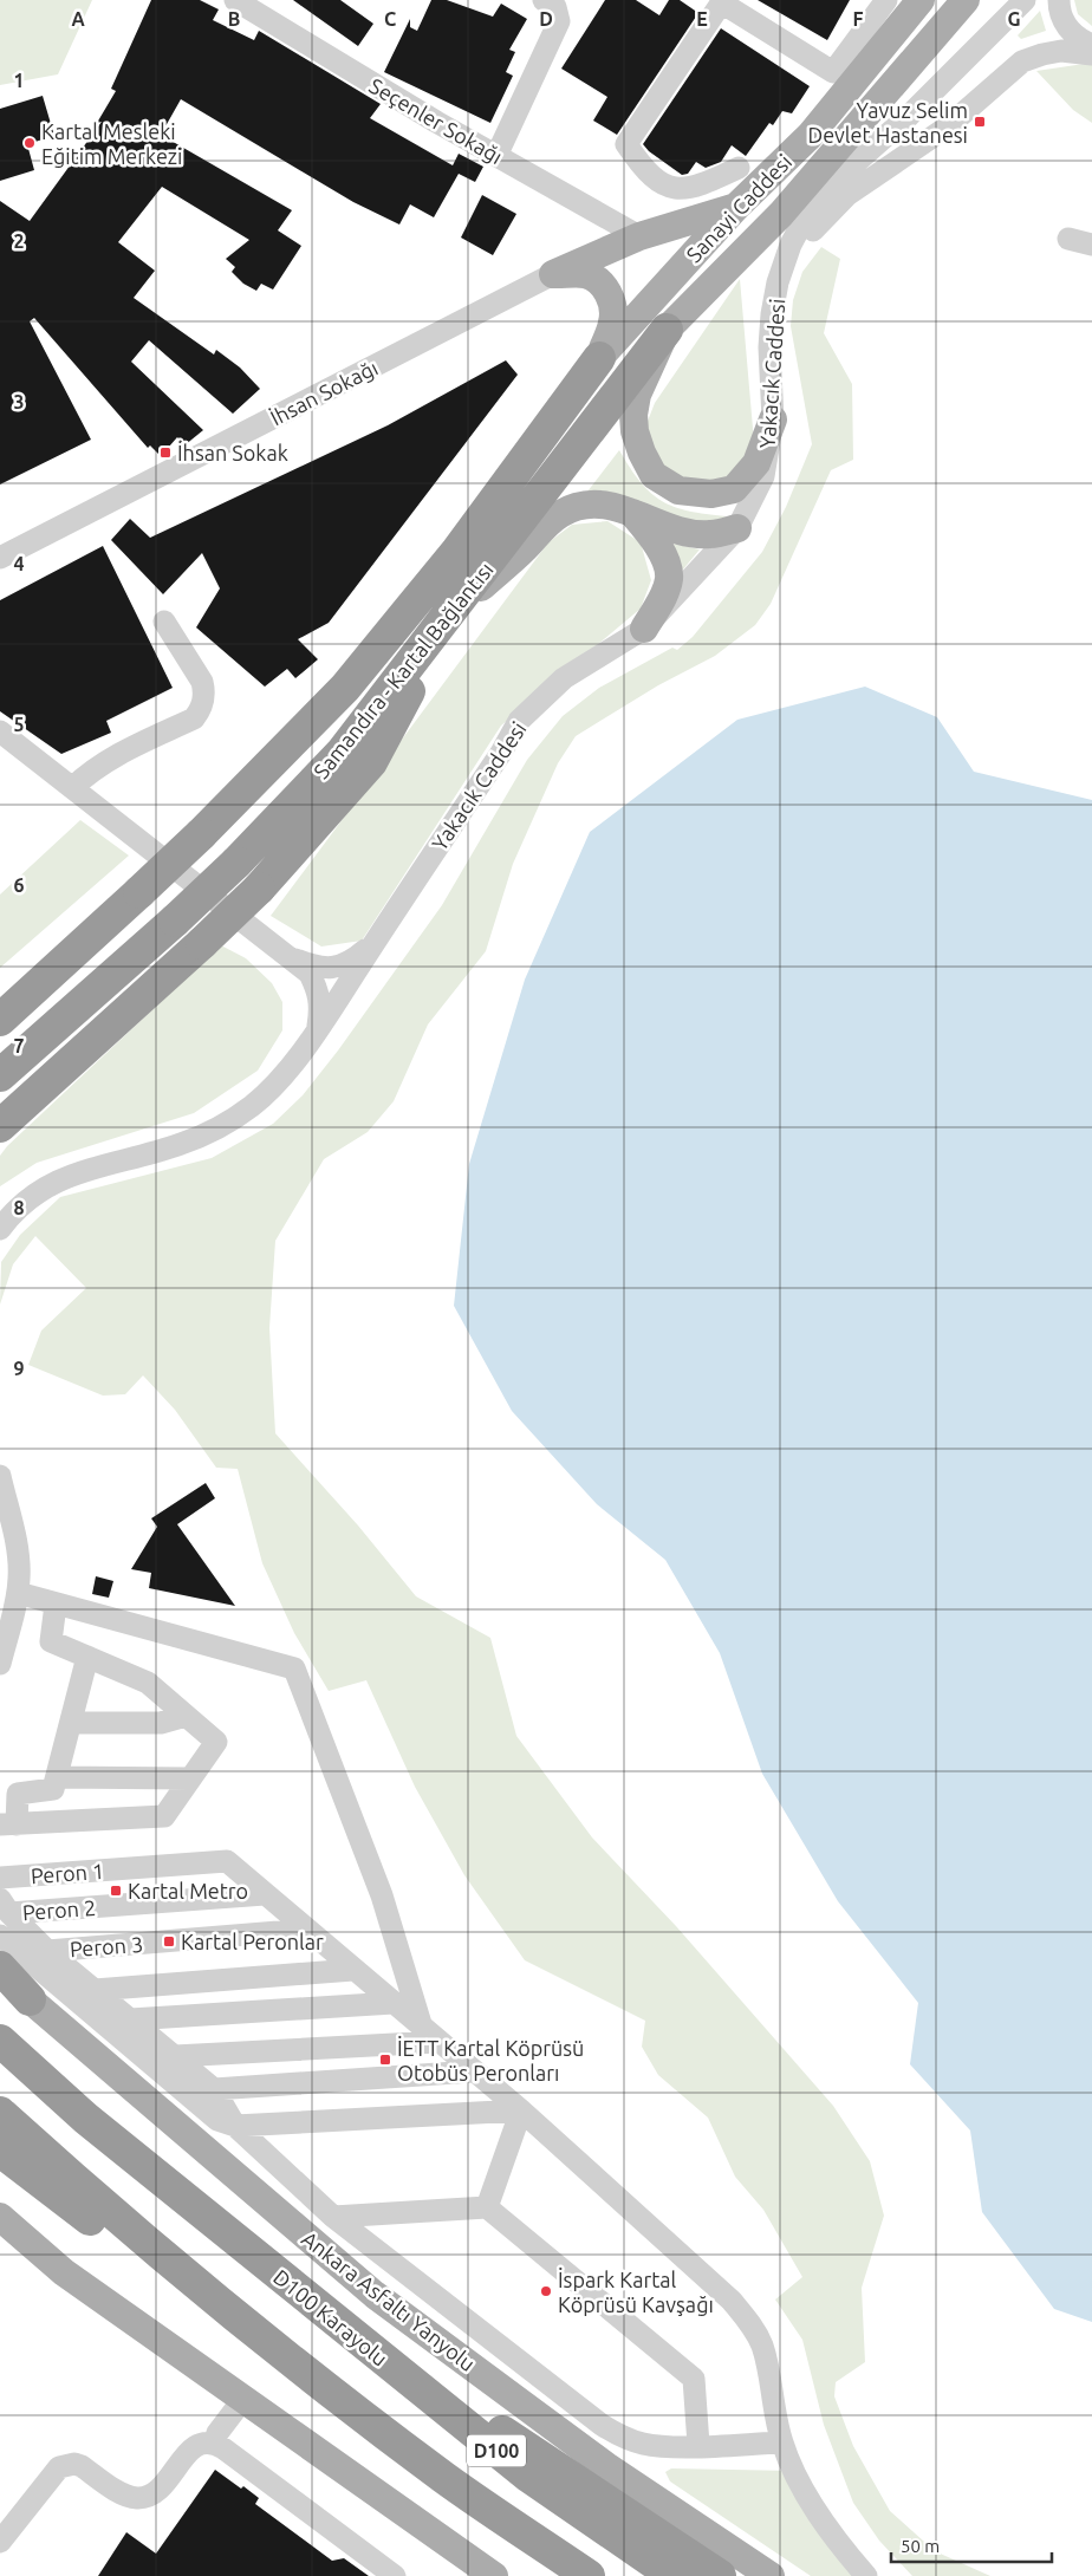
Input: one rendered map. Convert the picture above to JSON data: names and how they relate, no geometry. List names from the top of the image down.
{
  "streets": {
    "highway": ["Samandıra - Kartal Bağlantısı", "D100 Karayolu", "D100"],
    "main road": ["Sanayi Caddesi", "Ankara Asfaltı Yanyolu"],
    "street": [
      "Seçenler Sokağı",
      "Yakacık Caddesi",
      "İhsan Sokağı",
      "Peron 1",
      "Peron 2",
      "Peron 3"
    ]
  },
  "crossings": [
    ["Sanayi Caddesi", "Yakacık Caddesi"],
    ["Sanayi Caddesi", "Samandıra - Kartal Bağlantısı"],
    ["Peron 1", "Peron 2"]
  ],
  "places": {
    "transit": [
      "Yavuz Seli̇m Devlet Hastanesi̇",
      "İhsan Sokak",
      "Kartal Metro",
      "Kartal Peronlar",
      "İETT Kartal Köprüsü Otobüs Peronları"
    ],
    "other": ["Kartal Mesleki Eğitim Merkezi", "İspark Kartal Köprüsü Kavşağı"]
  },
  "scale_bar": "50 m",
  "grid": {
    "columns": [
      "A",
      "B",
      "C",
      "D",
      "E",
      "F",
      "G"
    ],
    "rows": [
      "1",
      "2",
      "3",
      "4",
      "5",
      "6",
      "7",
      "8",
      "9"
    ]
  }
}
